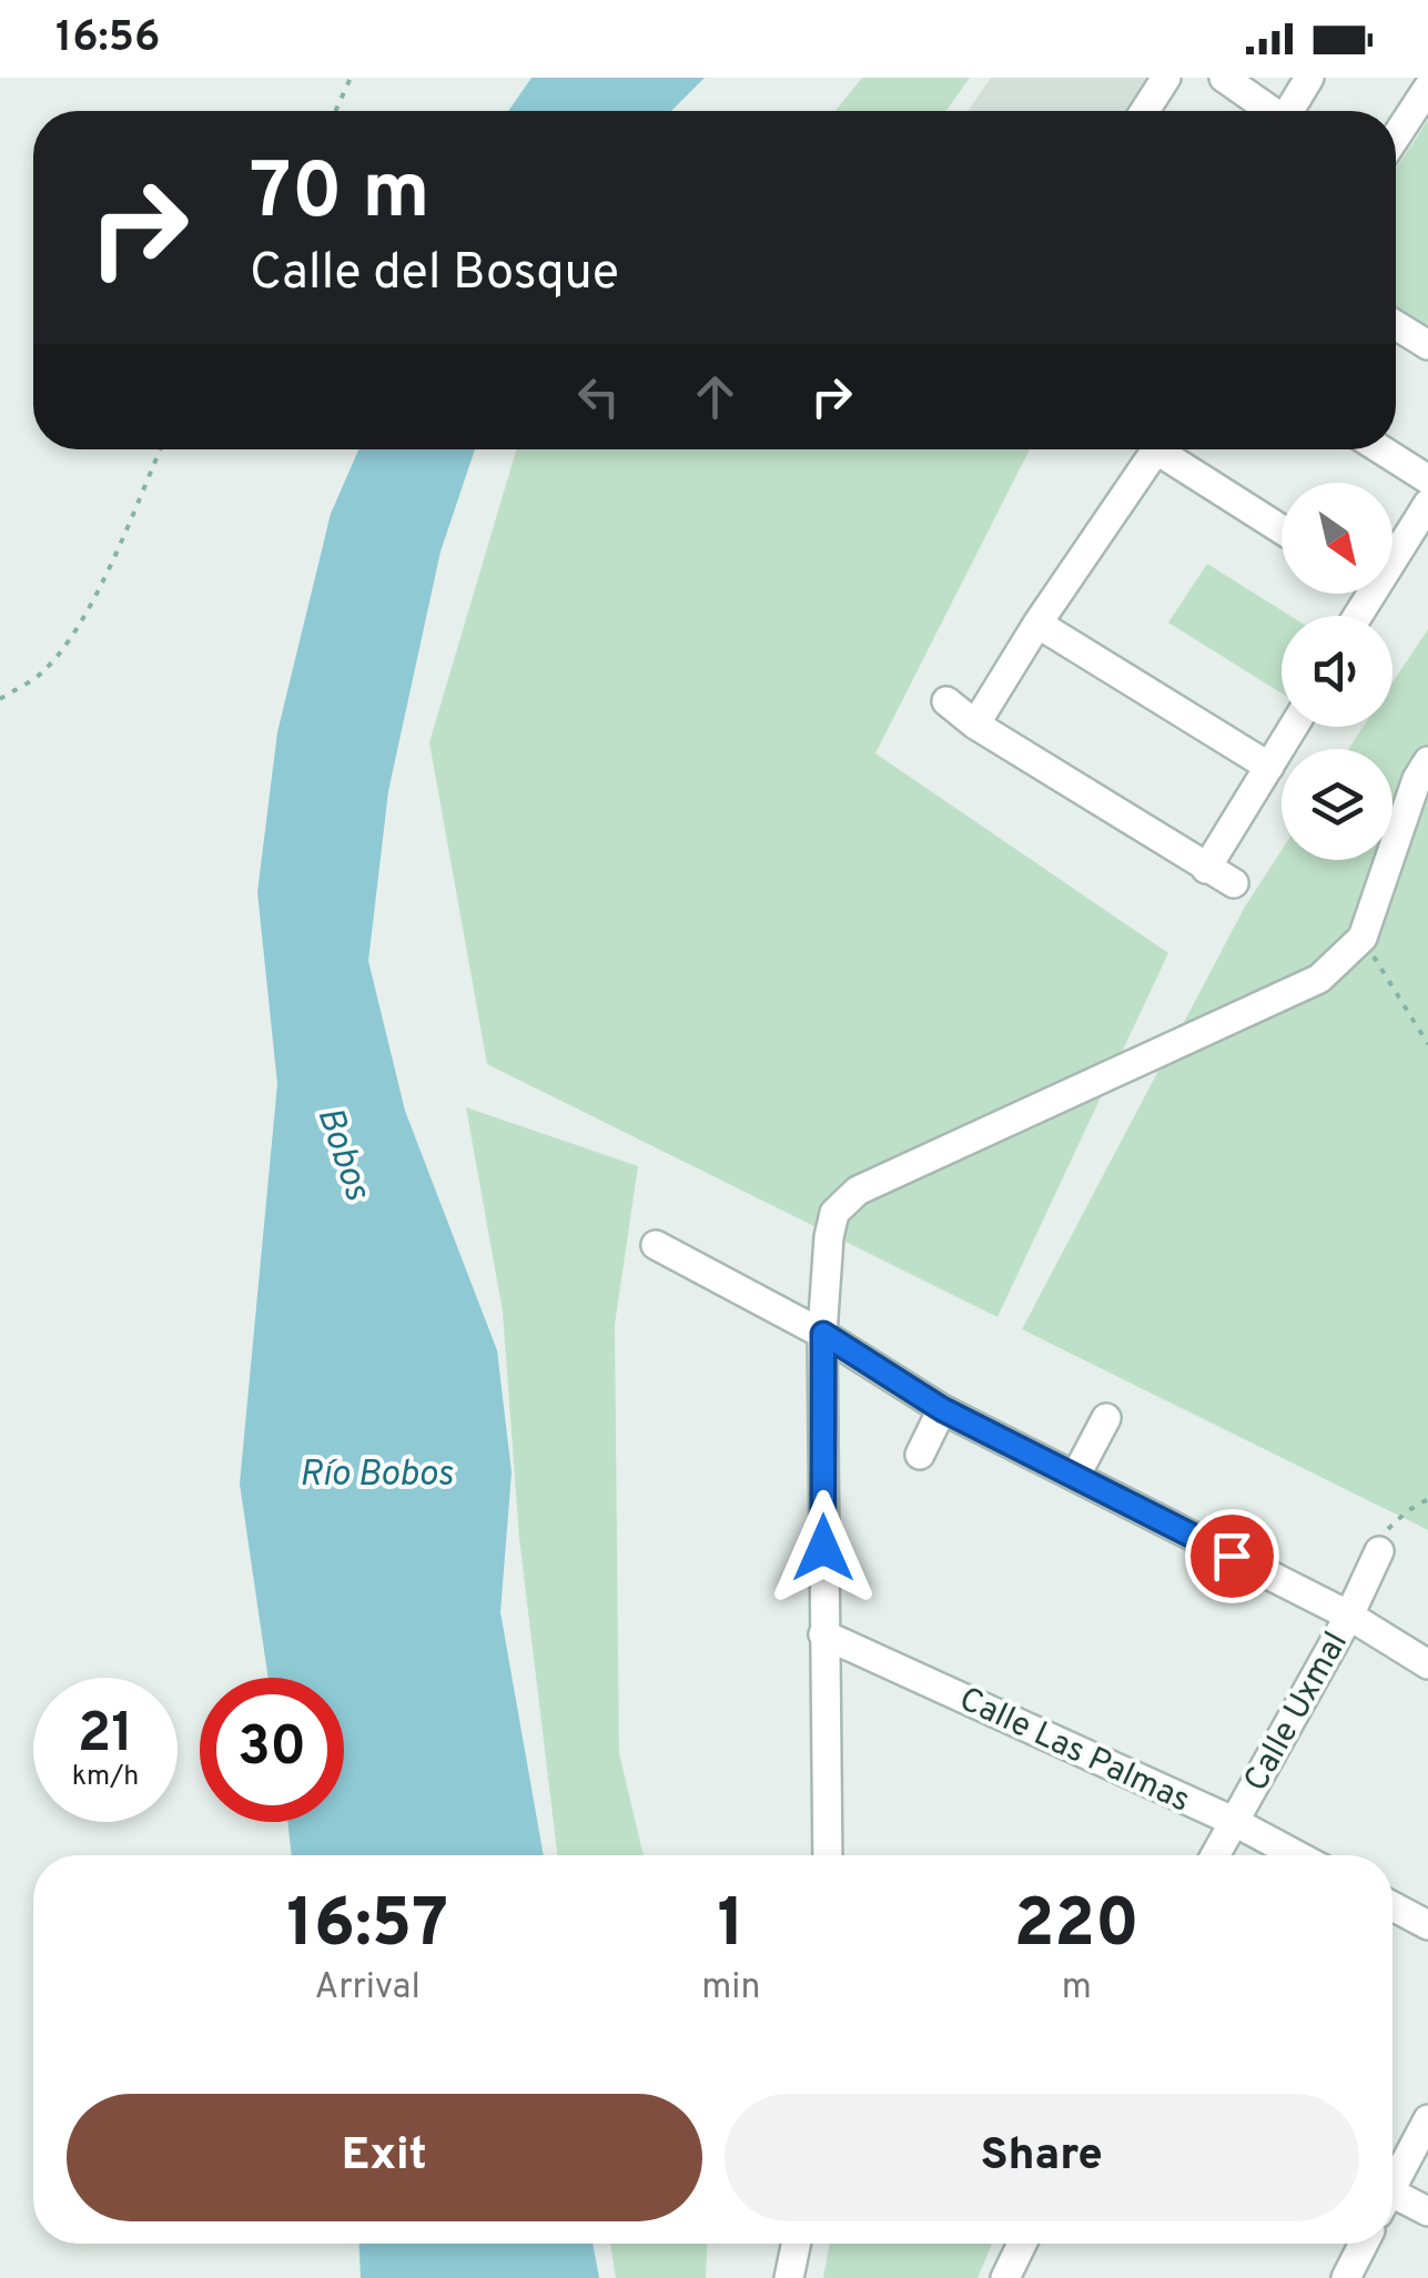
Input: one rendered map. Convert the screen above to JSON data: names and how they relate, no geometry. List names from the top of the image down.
{
  "streets": {
    "street": ["Calle Uxmal", "Calle Las Palmas"]
  },
  "crossings": [
    ["Calle Uxmal", "Calle Las Palmas"]
  ],
  "water": ["Bobos", "Río Bobos"],
  "north": "bottom right",
  "page": {
    "status": "16:56",
    "turn": ["70 m", "Calle del Bosque"],
    "speed": "21 km/h",
    "limit": "30",
    "eta": [
      "16:57",
      "Arrival",
      "1",
      "min",
      "220",
      "m"
    ],
    "buttons": ["Exit", "Share"]
  }
}
